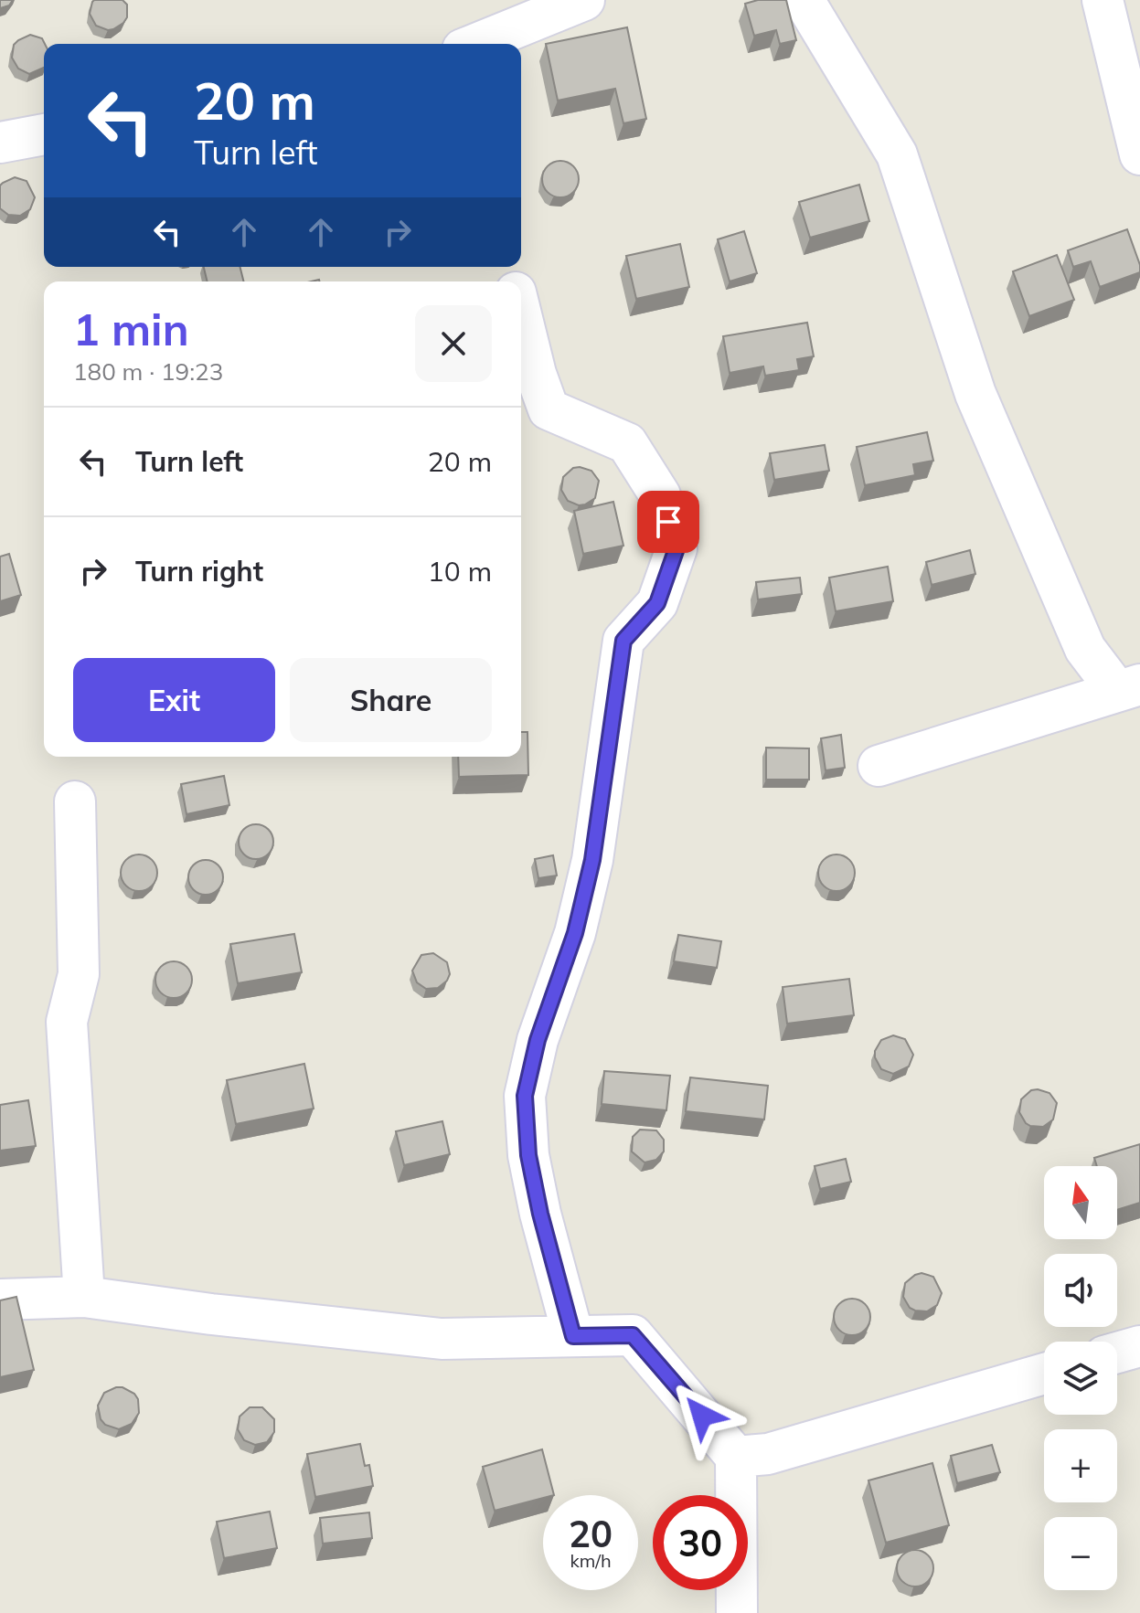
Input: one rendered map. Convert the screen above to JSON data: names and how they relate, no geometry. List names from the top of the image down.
{
  "north": "top",
  "page": {
    "turn": ["20 m", "Turn left"],
    "heading": ["1 min", "180 m · 19:23"],
    "list": [
      {
        "name": "Turn left",
        "value": "20 m"
      },
      {
        "name": "Turn right",
        "value": "10 m"
      }
    ],
    "buttons": ["Exit", "Share"],
    "map_buttons": ["+", "−"],
    "speed": "20 km/h",
    "limit": "30"
  }
}
